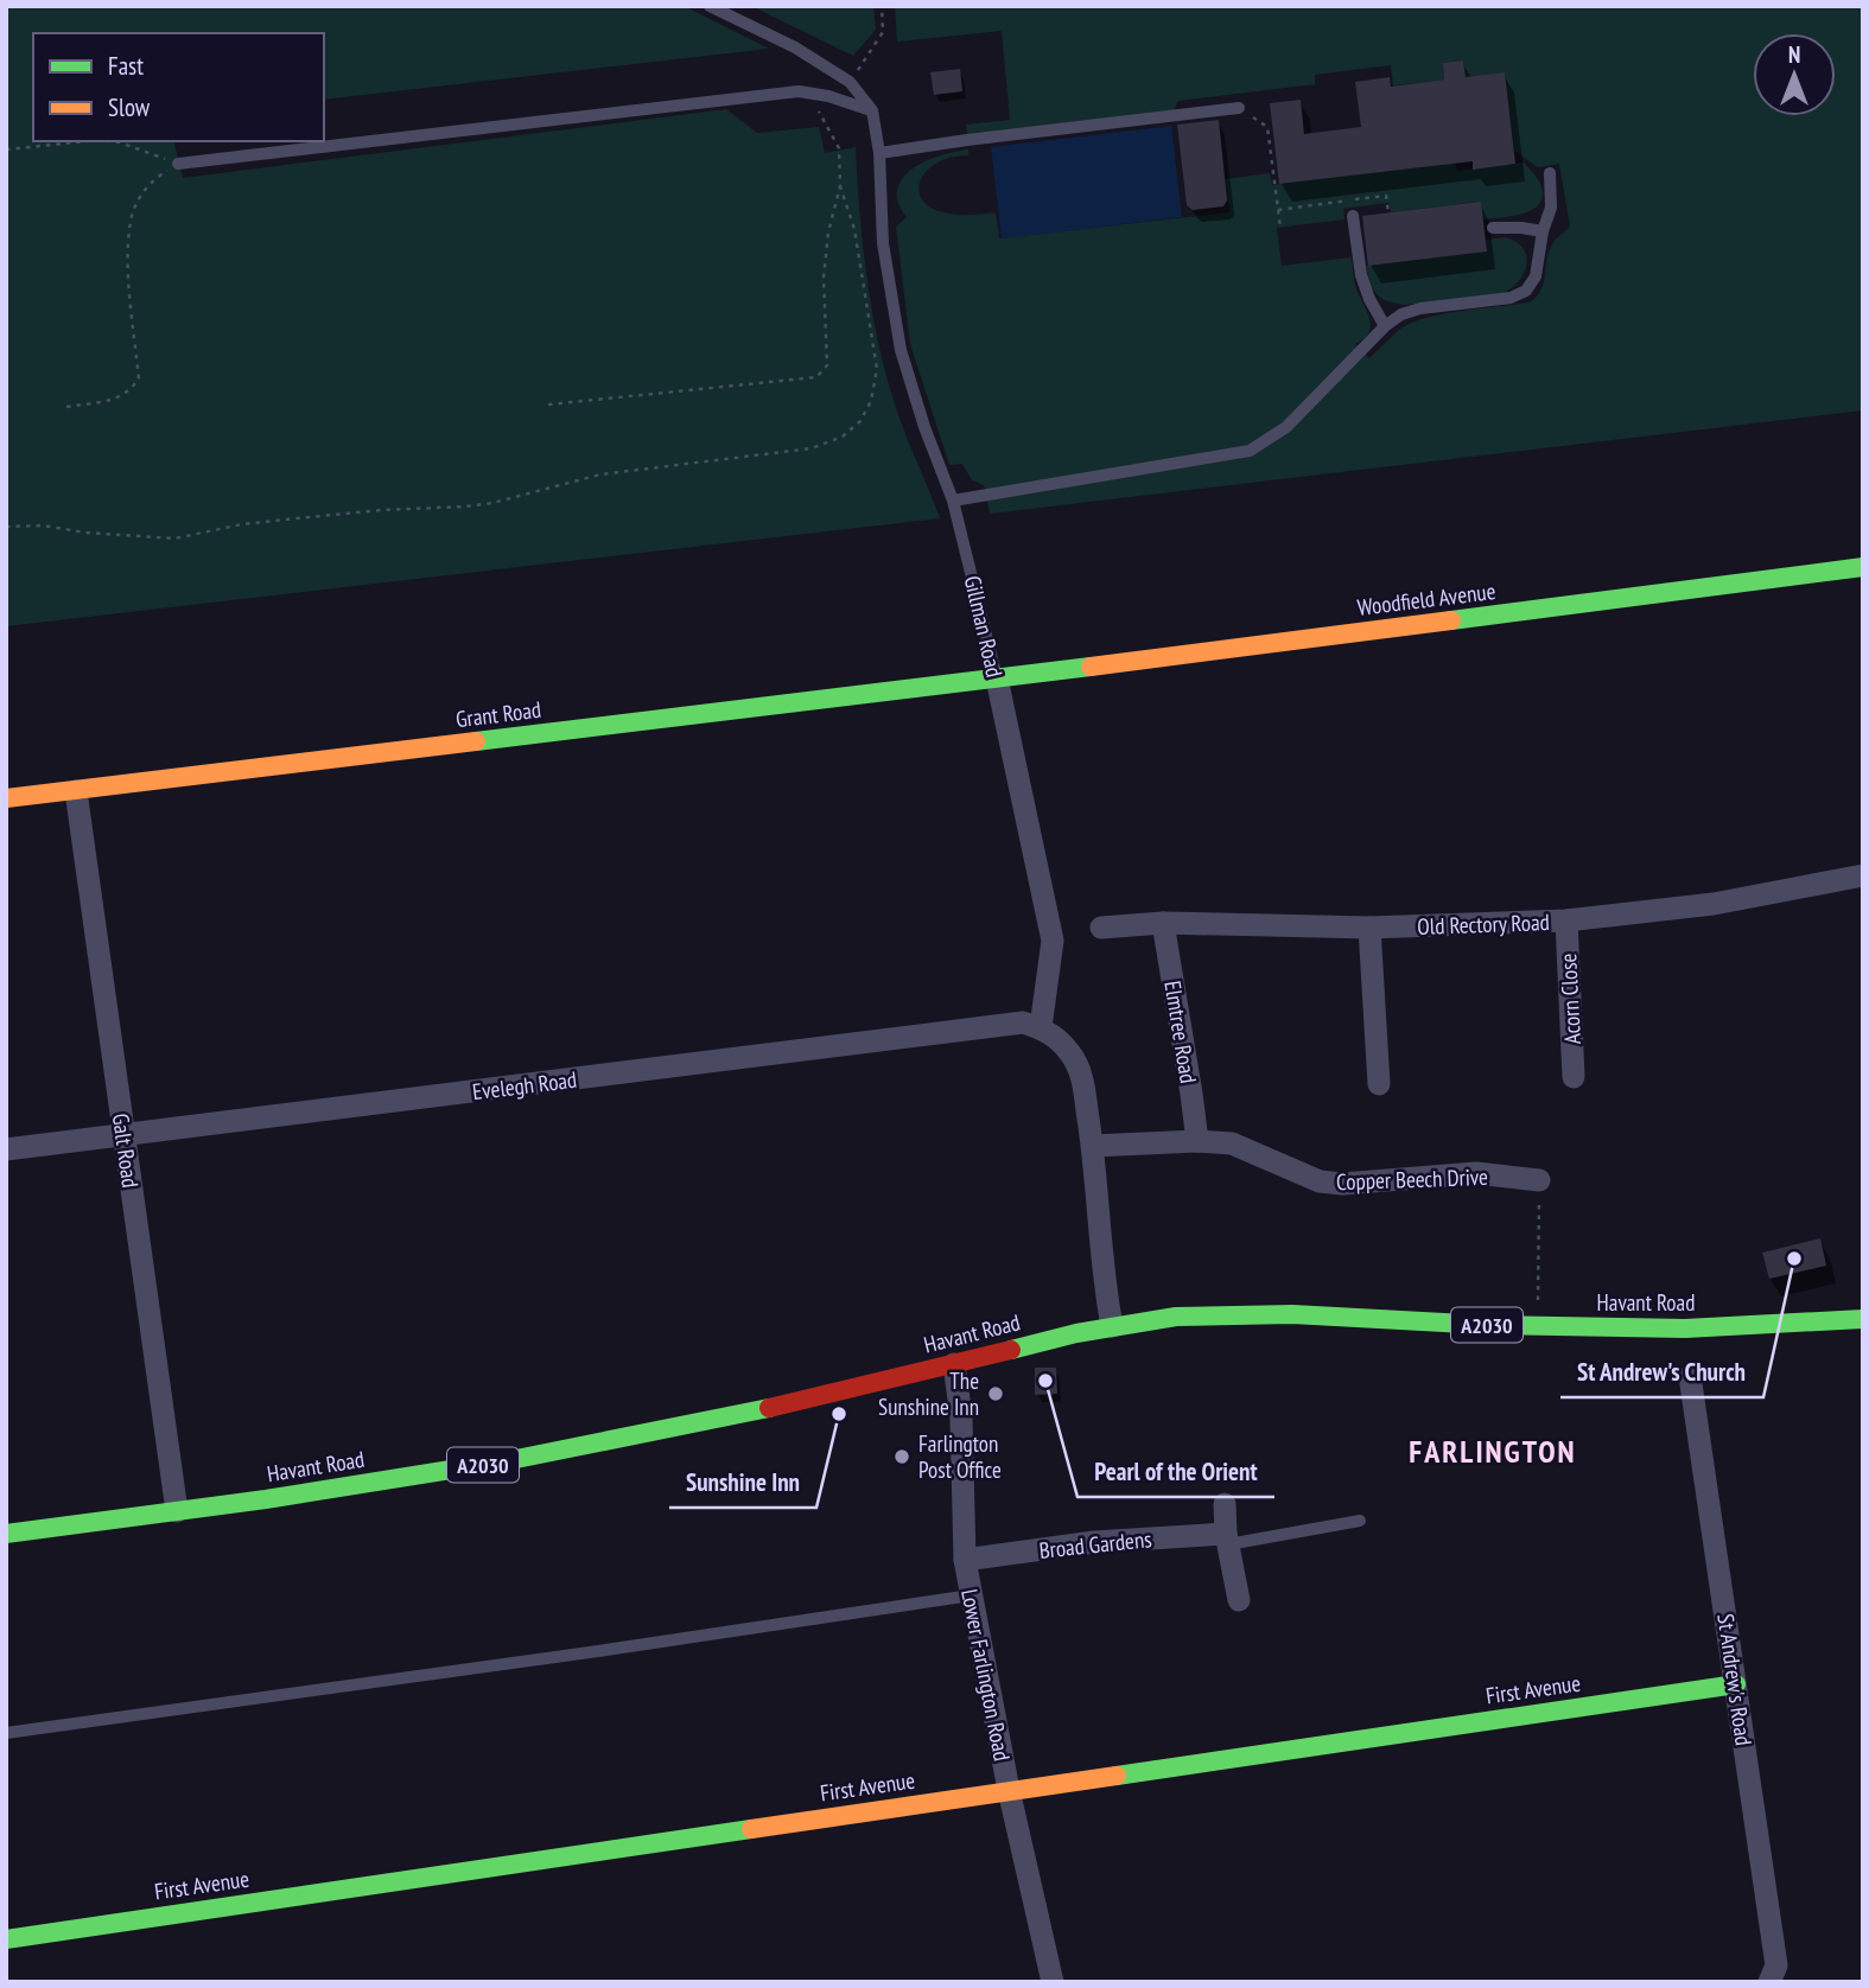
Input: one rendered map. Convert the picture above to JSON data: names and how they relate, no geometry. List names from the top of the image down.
{
  "streets": {
    "street": [
      "Woodfield Avenue",
      "Gillman Road",
      "Grant Road",
      "Old Rectory Road",
      "Acorn Close",
      "Elmtree Road",
      "Evelegh Road",
      "Galt Road",
      "Copper Beech Drive",
      "Havant Road",
      "A2030",
      "Broad Gardens",
      "Lower Farlington Road",
      "St Andrew's Road",
      "First Avenue"
    ]
  },
  "crossings": [
    ["Woodfield Avenue", "Gillman Road"],
    ["Woodfield Avenue", "Grant Road"],
    ["Gillman Road", "Grant Road"],
    ["Gillman Road", "Evelegh Road"],
    ["Grant Road", "Galt Road"],
    ["Old Rectory Road", "Acorn Close"],
    ["Old Rectory Road", "Elmtree Road"],
    ["Elmtree Road", "Copper Beech Drive"],
    ["Evelegh Road", "Galt Road"],
    ["Galt Road", "Havant Road"],
    ["Havant Road", "Lower Farlington Road"],
    ["Broad Gardens", "Lower Farlington Road"],
    ["Lower Farlington Road", "First Avenue"],
    ["St Andrew's Road", "First Avenue"]
  ],
  "districts": ["FARLINGTON"],
  "places": [
    "St Andrew's Church",
    "Pearl of the Orient",
    "The Sunshine Inn",
    "Sunshine Inn",
    "Farlington Post Office"
  ],
  "legend": ["Fast", "Slow"],
  "north": "top"
}
